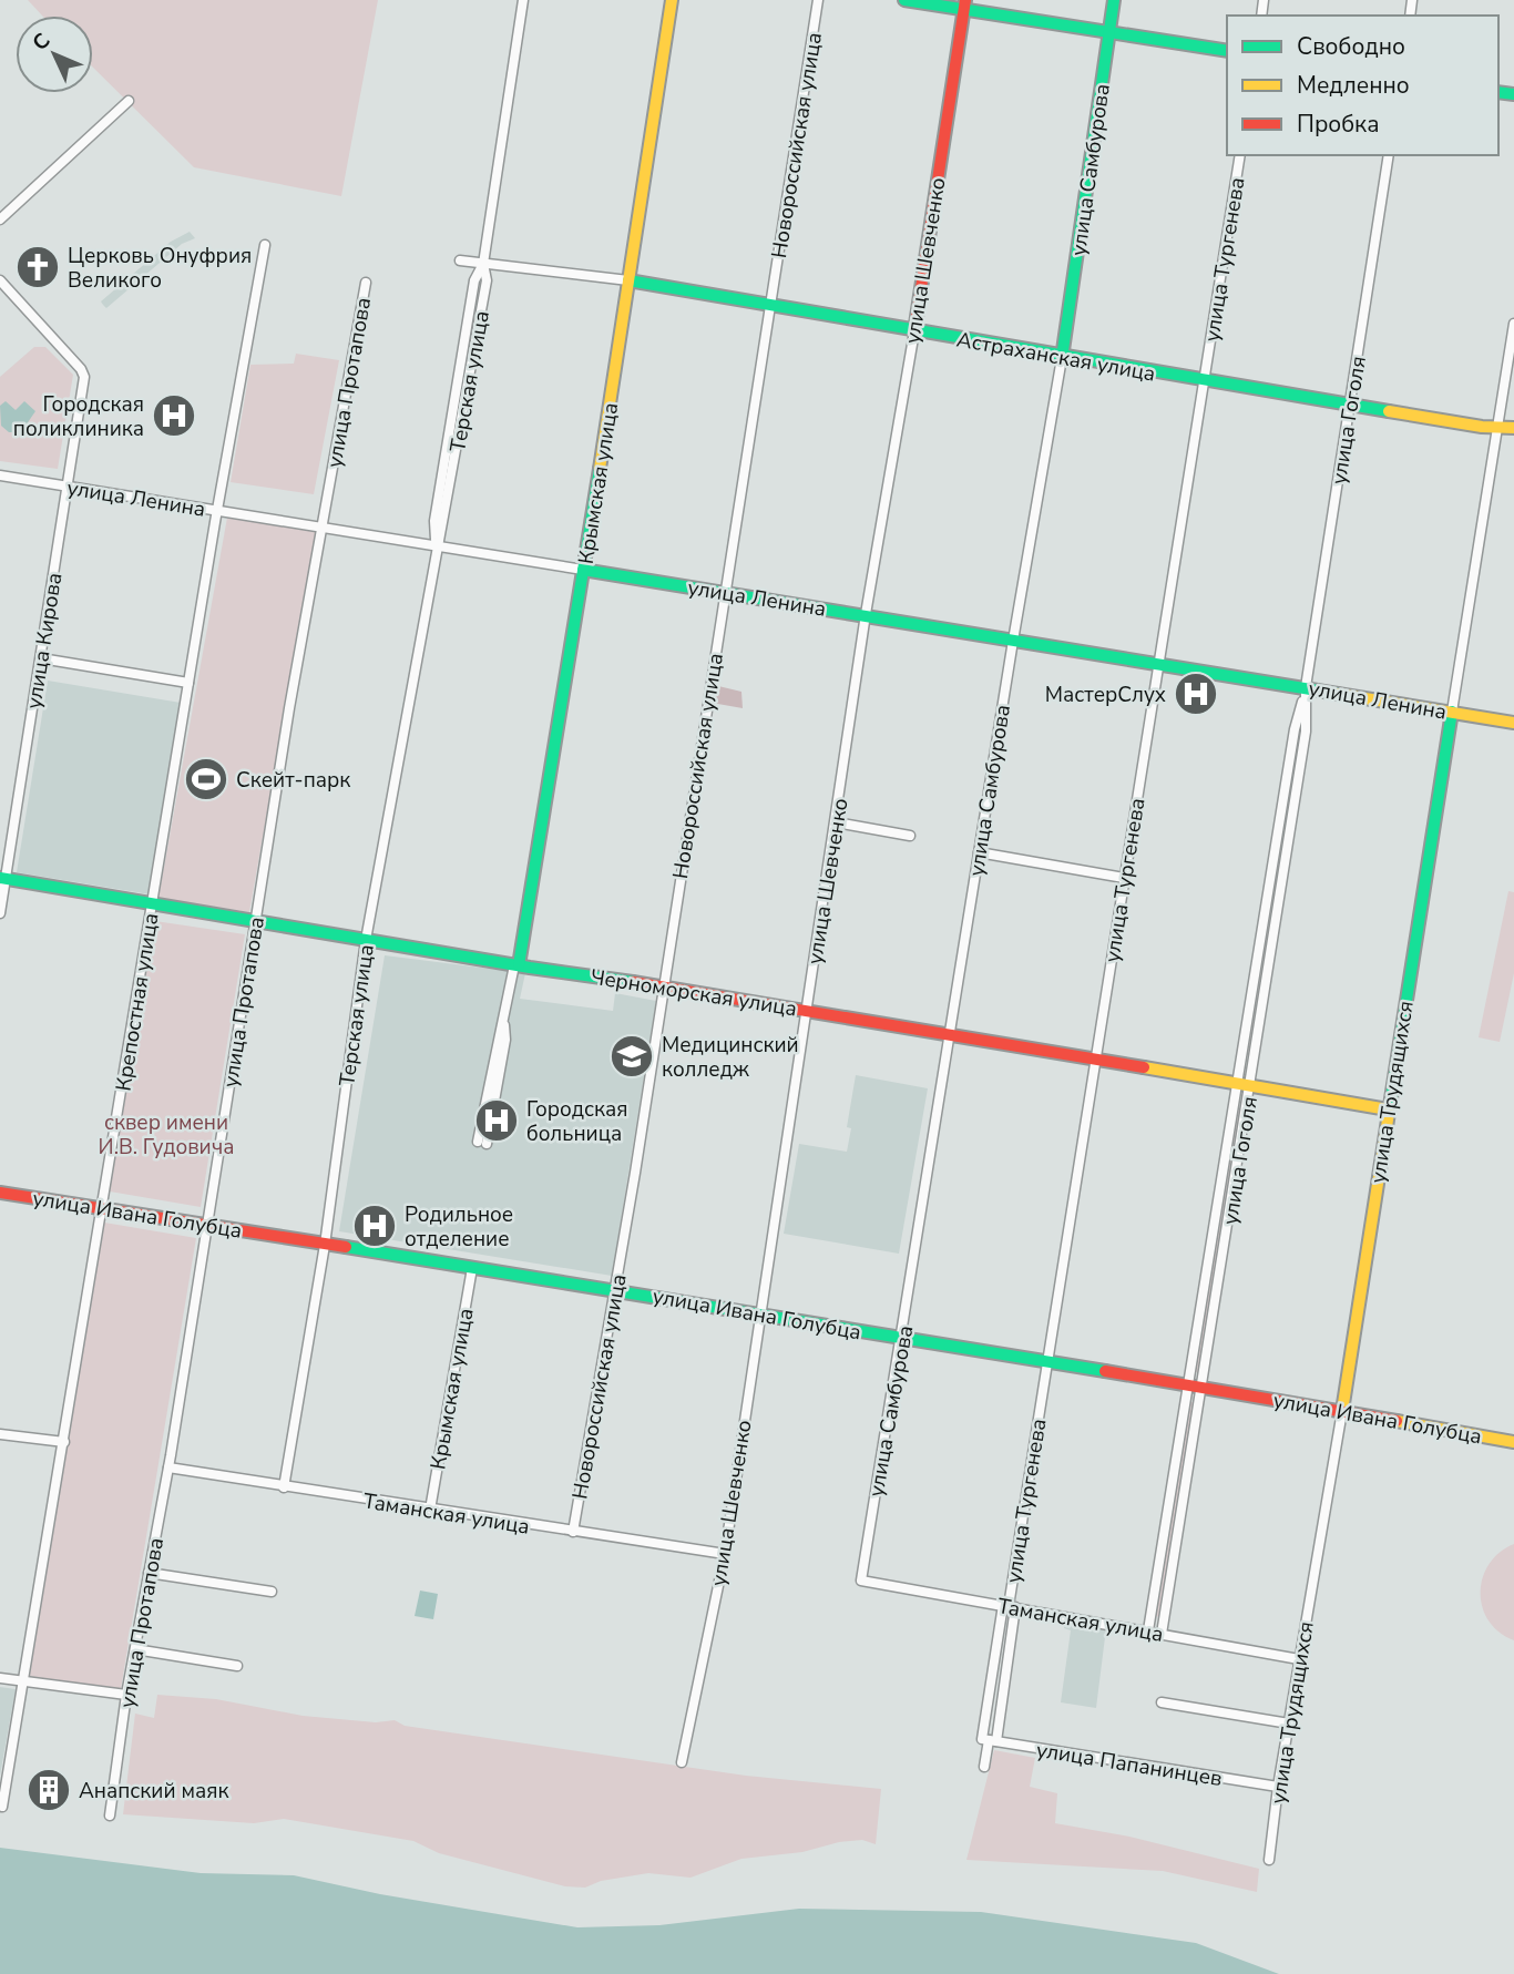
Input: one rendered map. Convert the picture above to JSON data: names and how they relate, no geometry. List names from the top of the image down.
{
  "streets": {
    "street": [
      "Новороссийская улица",
      "улица Самбурова",
      "улица Тургенева",
      "улица Шевченко",
      "Астраханская улица",
      "Терская улица",
      "улица Протапова",
      "улица Гоголя",
      "Крымская улица",
      "улица Ленина",
      "улица Кирова",
      "Черноморская улица",
      "Крепостная улица",
      "улица Трудящихся",
      "улица Ивана Голубца",
      "Таманская улица",
      "улица Папанинцев"
    ]
  },
  "crossings": [
    ["Новороссийская улица", "Астраханская улица"],
    ["Новороссийская улица", "улица Ленина"],
    ["Новороссийская улица", "Черноморская улица"],
    ["Новороссийская улица", "улица Ивана Голубца"],
    ["Новороссийская улица", "Таманская улица"],
    ["улица Самбурова", "Астраханская улица"],
    ["улица Самбурова", "улица Ленина"],
    ["улица Самбурова", "Черноморская улица"],
    ["улица Самбурова", "улица Ивана Голубца"],
    ["улица Самбурова", "Таманская улица"],
    ["улица Тургенева", "Астраханская улица"],
    ["улица Тургенева", "улица Ленина"],
    ["улица Тургенева", "Черноморская улица"],
    ["улица Тургенева", "улица Ивана Голубца"],
    ["улица Тургенева", "Таманская улица"],
    ["улица Тургенева", "улица Папанинцев"],
    ["улица Шевченко", "Астраханская улица"],
    ["улица Шевченко", "улица Ленина"],
    ["улица Шевченко", "Черноморская улица"],
    ["улица Шевченко", "улица Ивана Голубца"],
    ["улица Шевченко", "Таманская улица"],
    ["Астраханская улица", "Терская улица"],
    ["Астраханская улица", "улица Гоголя"],
    ["Астраханская улица", "Крымская улица"],
    ["Астраханская улица", "улица Трудящихся"],
    ["Терская улица", "улица Ленина"],
    ["Терская улица", "Черноморская улица"],
    ["Терская улица", "улица Ивана Голубца"],
    ["Терская улица", "Таманская улица"],
    ["улица Протапова", "улица Ленина"],
    ["улица Протапова", "Черноморская улица"],
    ["улица Протапова", "улица Ивана Голубца"],
    ["улица Протапова", "Таманская улица"],
    ["улица Гоголя", "улица Ленина"],
    ["улица Гоголя", "Черноморская улица"],
    ["улица Гоголя", "улица Ивана Голубца"],
    ["улица Гоголя", "Таманская улица"],
    ["Крымская улица", "улица Ленина"],
    ["Крымская улица", "Черноморская улица"],
    ["Крымская улица", "улица Ивана Голубца"],
    ["Крымская улица", "Таманская улица"],
    ["улица Ленина", "улица Кирова"],
    ["улица Ленина", "Крепостная улица"],
    ["улица Ленина", "улица Трудящихся"],
    ["улица Кирова", "Черноморская улица"],
    ["Черноморская улица", "Крепостная улица"],
    ["Черноморская улица", "улица Трудящихся"],
    ["Крепостная улица", "улица Ивана Голубца"],
    ["улица Трудящихся", "улица Ивана Голубца"],
    ["улица Трудящихся", "Таманская улица"],
    ["улица Трудящихся", "улица Папанинцев"]
  ],
  "parks": ["сквер имени И.В. Гудовича"],
  "places": {
    "church": ["Церковь Онуфрия Великого"],
    "hospital": [
      "Городская поликлиника",
      "МастерСлух",
      "Городская больница",
      "Родильное отделение"
    ],
    "sports": ["Скейт-парк"],
    "school or university": ["Медицинский колледж"],
    "building": ["Анапский маяк"]
  },
  "legend": ["Свободно", "Медленно", "Пробка"],
  "north": "top left"
}
